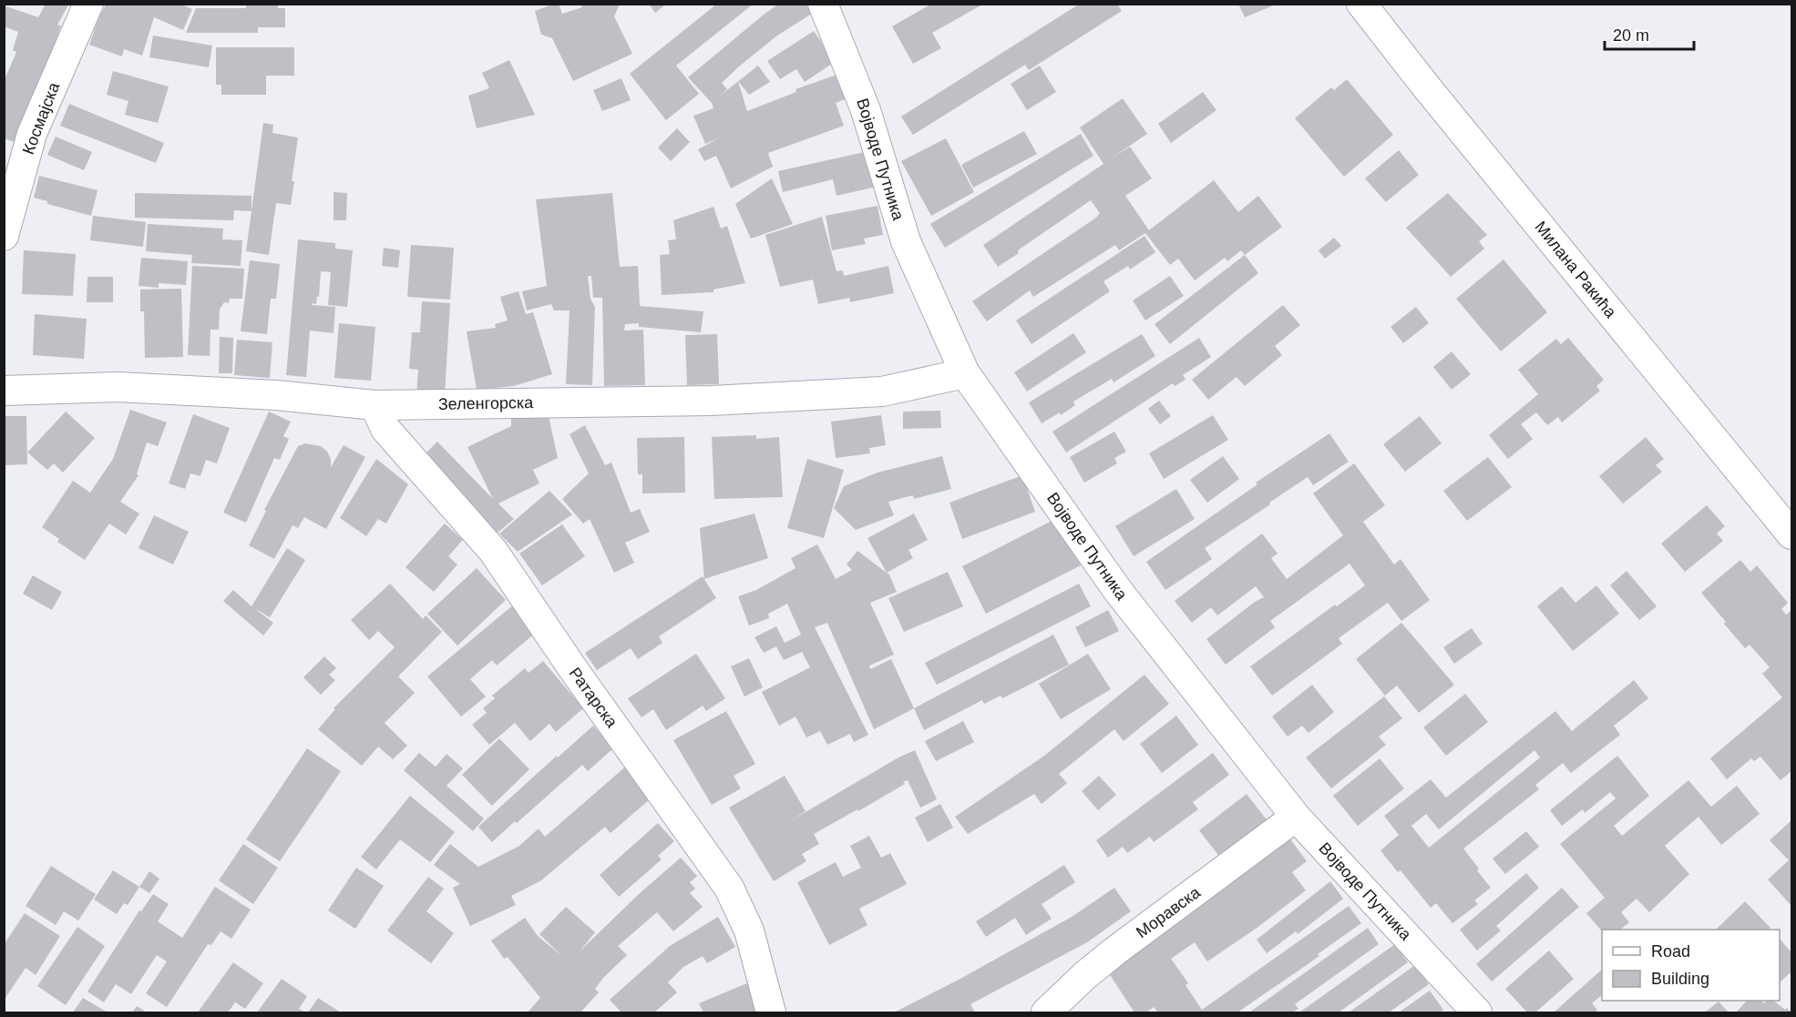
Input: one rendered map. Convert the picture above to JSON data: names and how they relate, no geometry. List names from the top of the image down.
{
  "streets": {
    "street": [
      "Космајска",
      "Војводе Путника",
      "Милана Ракића",
      "Зеленгорска",
      "Ратарска",
      "Моравска"
    ]
  },
  "crossings": [
    ["Војводе Путника", "Зеленгорска"],
    ["Војводе Путника", "Моравска"],
    ["Зеленгорска", "Ратарска"]
  ],
  "legend": ["Road", "Building"],
  "scale_bar": "20 m"
}
